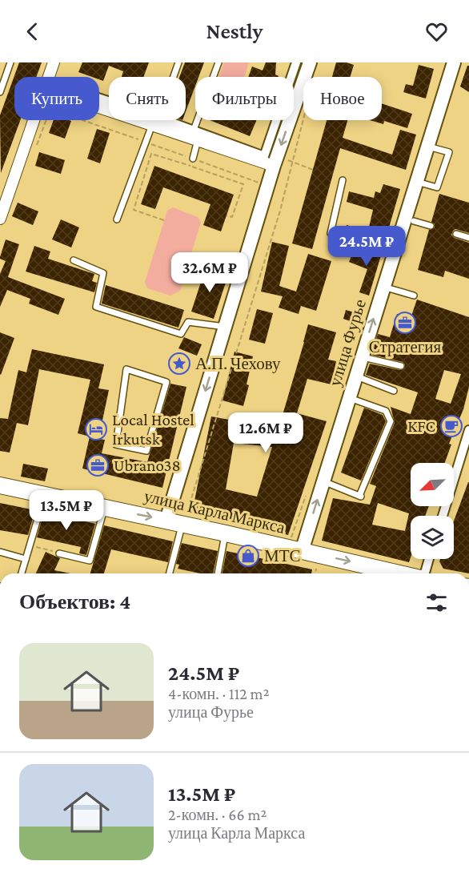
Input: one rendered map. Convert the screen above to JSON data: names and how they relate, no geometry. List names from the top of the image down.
{
  "streets": {
    "main road": ["улица Карла Маркса"],
    "street": ["улица Фурье"]
  },
  "crossings": [
    ["улица Фурье", "улица Карла Маркса"]
  ],
  "one_way": ["улица Карла Маркса"],
  "places": {
    "office": ["Стратегия", "Ubrano38"],
    "place": ["А.П. Чехову"],
    "cafe": ["KFC"],
    "hotel": ["Local Hostel Irkutsk"],
    "shop": ["МТС"]
  },
  "north": "bottom left",
  "page": {
    "header": "Nestly",
    "chip": [
      "Купить",
      "Снять",
      "Фильтры",
      "Новое"
    ],
    "price": [
      "24.5M ₽",
      "32.6M ₽",
      "12.6M ₽",
      "13.5M ₽"
    ],
    "heading": "Объектов: 4",
    "list": [
      {
        "name": "24.5M ₽",
        "note": "4-комн. · 112 m² · улица Фурье"
      },
      {
        "name": "13.5M ₽",
        "note": "2-комн. · 66 m² · улица Карла Маркса"
      }
    ]
  }
}
